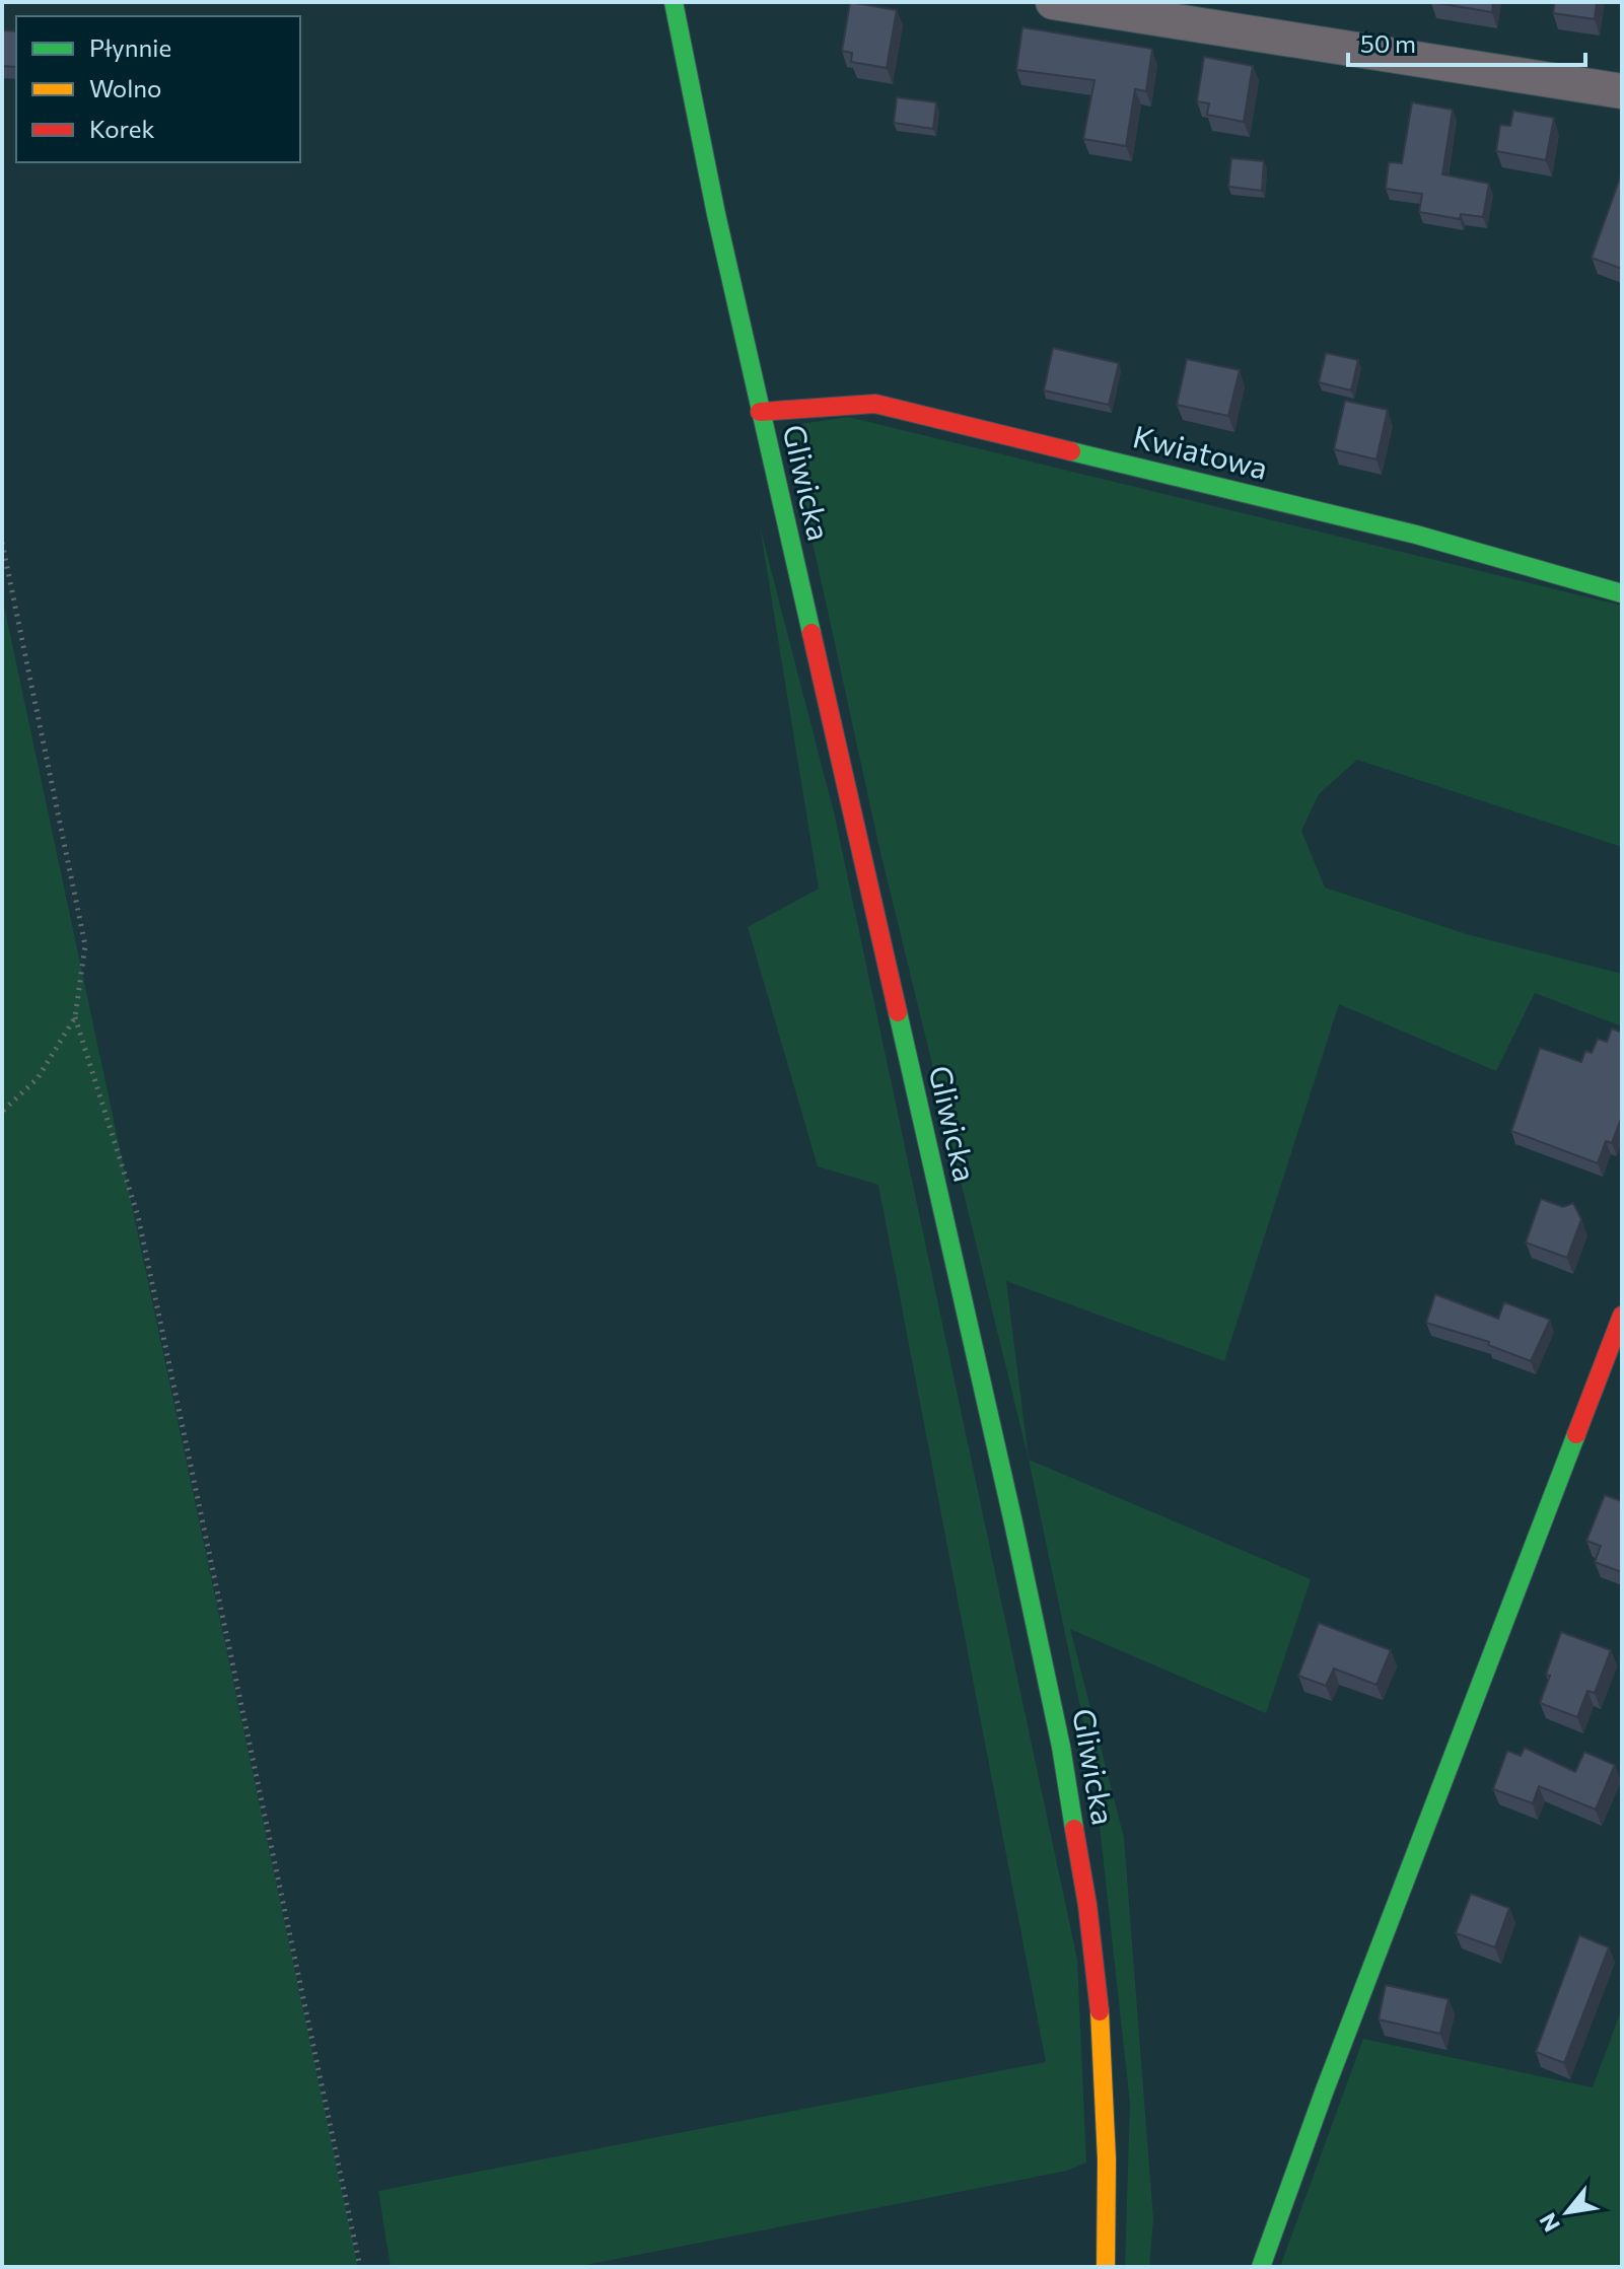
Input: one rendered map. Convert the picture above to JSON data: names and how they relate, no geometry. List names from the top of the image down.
{
  "streets": {
    "main road": ["Kwiatowa", "Gliwicka"]
  },
  "crossings": [
    ["Kwiatowa", "Gliwicka"]
  ],
  "legend": ["Płynnie", "Wolno", "Korek"],
  "scale_bar": "50 m",
  "north": "bottom left"
}
